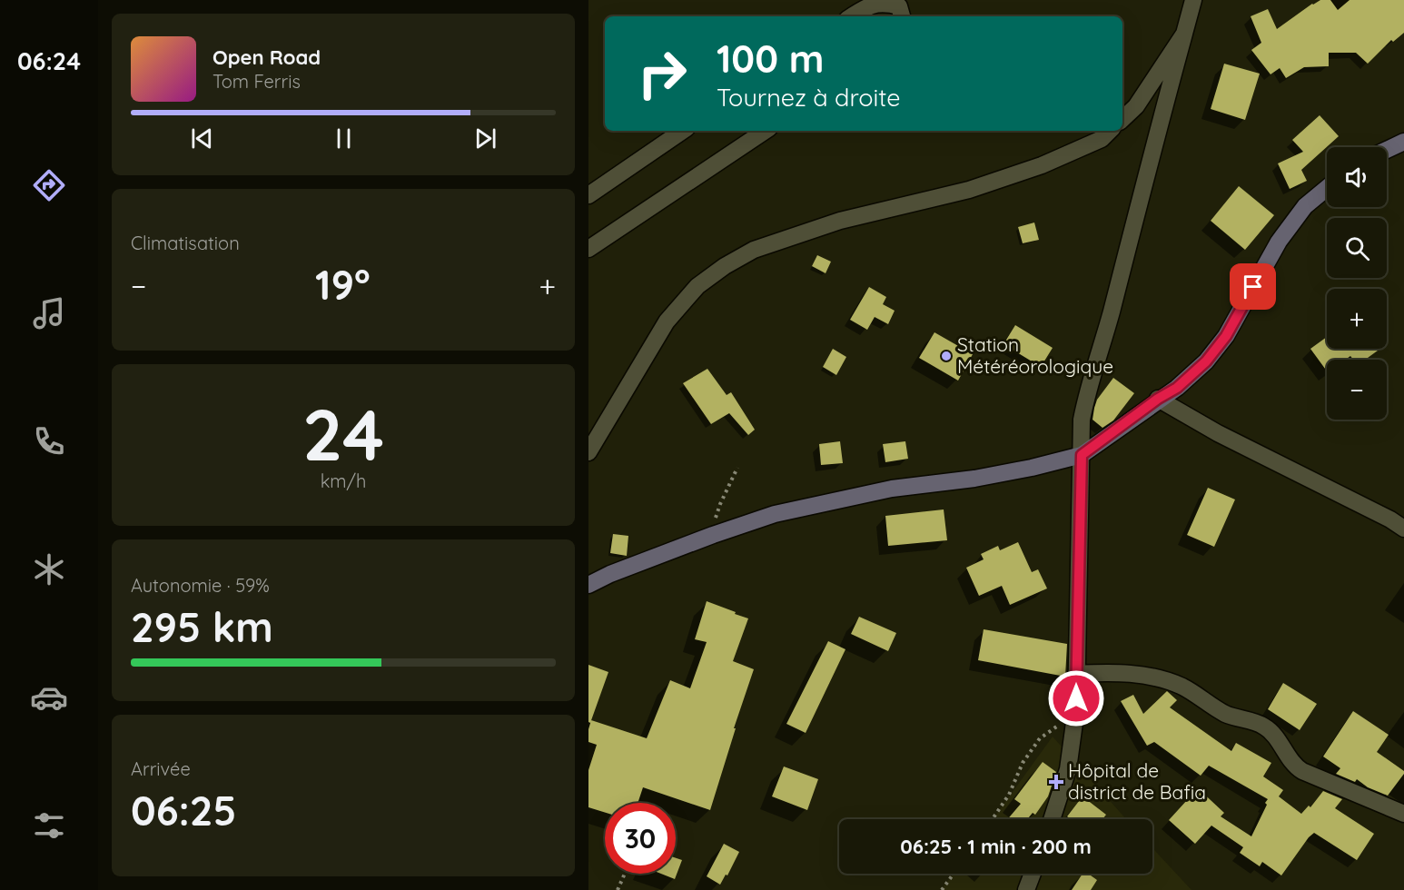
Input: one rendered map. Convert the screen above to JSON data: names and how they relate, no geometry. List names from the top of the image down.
{
  "places": {
    "other": ["Station Météréorologique"],
    "health": ["Hôpital de district de Bafia"]
  },
  "page": {
    "tabs": "06:24",
    "turn": ["100 m", "Tournez à droite"],
    "song": ["Open Road", "Tom Ferris"],
    "map_buttons": ["+", "−"],
    "tile": [
      "Climatisation",
      ["24", "km/h"],
      ["Autonomie · 59%", "295 km"],
      ["Arrivée", "06:25"]
    ],
    "heat": ["−", "19°", "+"],
    "limit": "30",
    "trip": "06:25 · 1 min · 200 m"
  }
}
